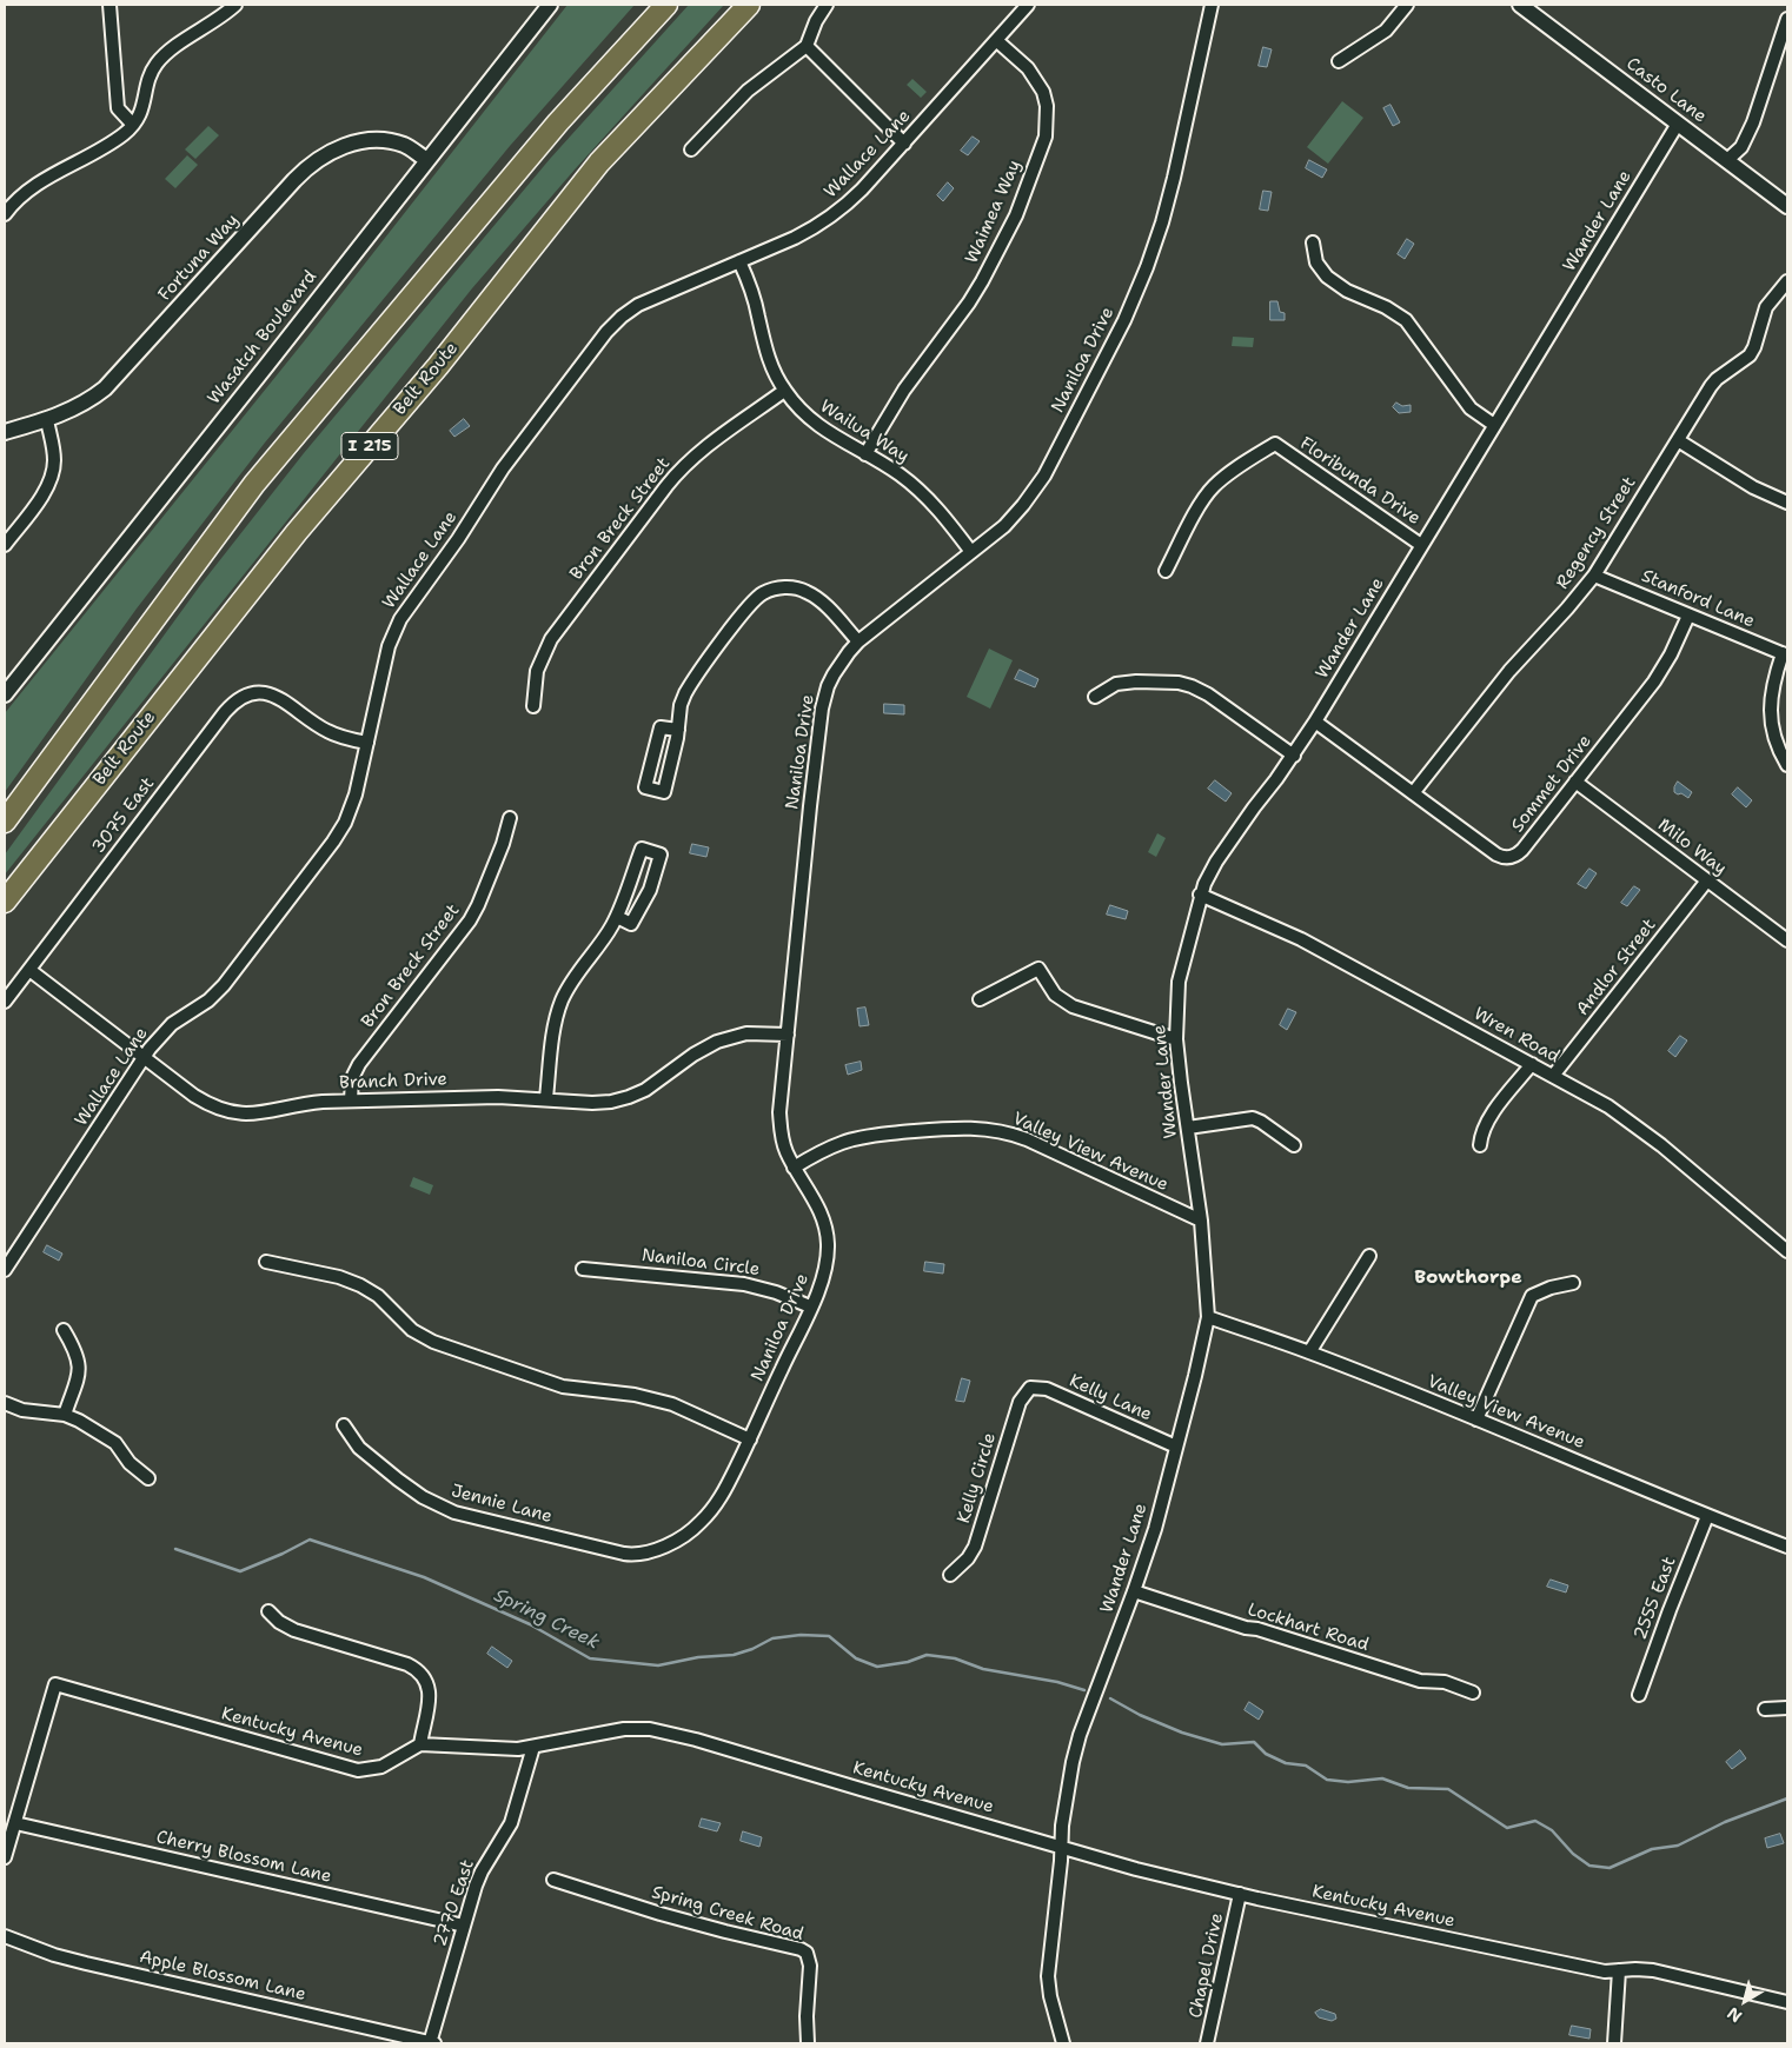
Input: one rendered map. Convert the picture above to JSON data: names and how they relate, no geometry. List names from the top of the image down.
{
  "streets": {
    "highway": ["Belt Route", "I 215"],
    "street": [
      "Casto Lane",
      "Wallace Lane",
      "Waimea Way",
      "Wander Lane",
      "Fortuna Way",
      "Wasatch Boulevard",
      "Naniloa Drive",
      "Wailua Way",
      "Floribunda Drive",
      "Bron Breck Street",
      "Regency Street",
      "Stanford Lane",
      "Sommet Drive",
      "3075 East",
      "Milo Way",
      "Andlor Street",
      "Wren Road",
      "Branch Drive",
      "Valley View Avenue",
      "Naniloa Circle",
      "Kelly Lane",
      "Kelly Circle",
      "Jennie Lane",
      "2555 East",
      "Lockhart Road",
      "Kentucky Avenue",
      "Cherry Blossom Lane",
      "2770 East",
      "Spring Creek Road",
      "Chapel Drive",
      "Apple Blossom Lane"
    ]
  },
  "crossings": [
    ["Casto Lane", "Wander Lane"],
    ["Wallace Lane", "Waimea Way"],
    ["Wallace Lane", "Wailua Way"],
    ["Wallace Lane", "3075 East"],
    ["Wallace Lane", "Branch Drive"],
    ["Waimea Way", "Wailua Way"],
    ["Wander Lane", "Floribunda Drive"],
    ["Wander Lane", "Sommet Drive"],
    ["Wander Lane", "Wren Road"],
    ["Wander Lane", "Valley View Avenue"],
    ["Wander Lane", "Kelly Lane"],
    ["Wander Lane", "Lockhart Road"],
    ["Wander Lane", "Kentucky Avenue"],
    ["Fortuna Way", "Wasatch Boulevard"],
    ["Naniloa Drive", "Wailua Way"],
    ["Naniloa Drive", "Branch Drive"],
    ["Naniloa Drive", "Valley View Avenue"],
    ["Naniloa Drive", "Naniloa Circle"],
    ["Naniloa Drive", "Jennie Lane"],
    ["Wailua Way", "Bron Breck Street"],
    ["Bron Breck Street", "Branch Drive"],
    ["Regency Street", "Stanford Lane"],
    ["Regency Street", "Sommet Drive"],
    ["Stanford Lane", "Sommet Drive"],
    ["Sommet Drive", "Milo Way"],
    ["3075 East", "Branch Drive"],
    ["Milo Way", "Andlor Street"],
    ["Andlor Street", "Wren Road"],
    ["Valley View Avenue", "2555 East"],
    ["Kelly Lane", "Kelly Circle"],
    ["Kentucky Avenue", "Cherry Blossom Lane"],
    ["Kentucky Avenue", "2770 East"],
    ["Kentucky Avenue", "Chapel Drive"],
    ["Cherry Blossom Lane", "2770 East"],
    ["2770 East", "Apple Blossom Lane"]
  ],
  "districts": ["Bowthorpe"],
  "water": ["Spring Creek"],
  "north": "bottom left"
}
